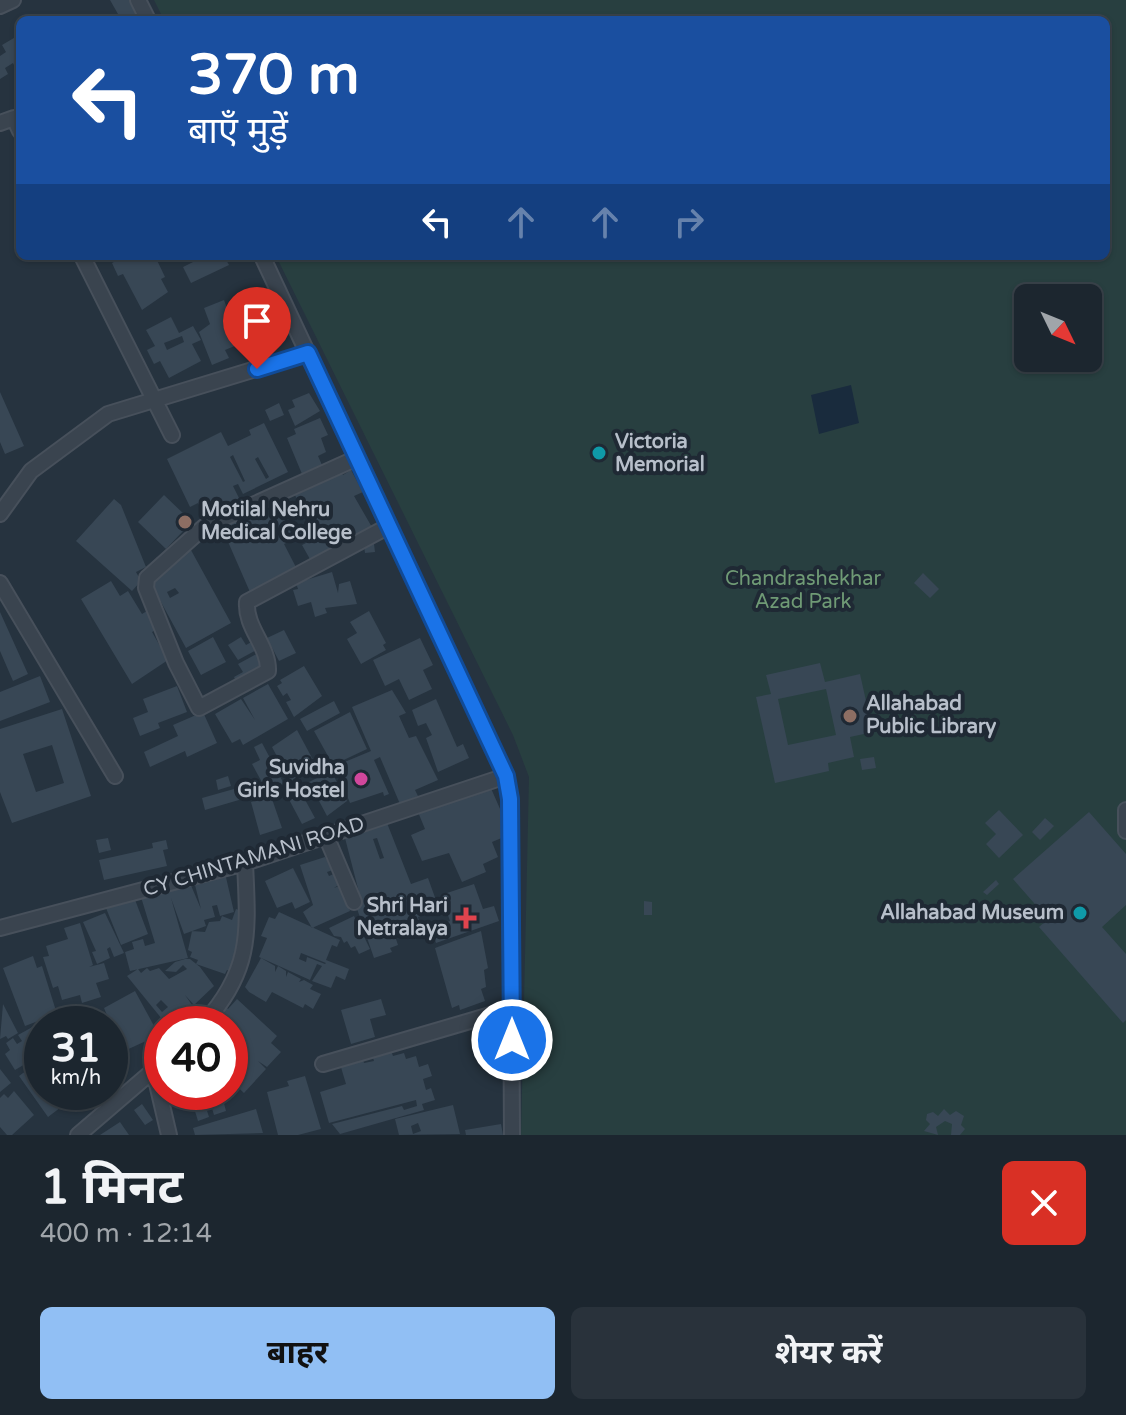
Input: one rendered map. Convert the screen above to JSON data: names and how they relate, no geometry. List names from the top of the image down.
{
  "streets": {
    "street": ["CY CHINTAMANI ROAD"]
  },
  "parks": ["Chandrashekhar Azad Park"],
  "places": {
    "other": [
      "Victoria Memorial",
      "Motilal Nehru Medical College",
      "Allahabad Public Library",
      "Suvidha Girls Hostel",
      "Allahabad Museum"
    ],
    "health": ["Shri Hari Netralaya"]
  },
  "north": "bottom right",
  "page": {
    "turn": ["370 m", "बाएँ मुड़ें"],
    "speed": "31 km/h",
    "limit": "40",
    "heading": ["1 मिनट", "400 m · 12:14"],
    "buttons": ["बाहर", "शेयर करें"]
  }
}
